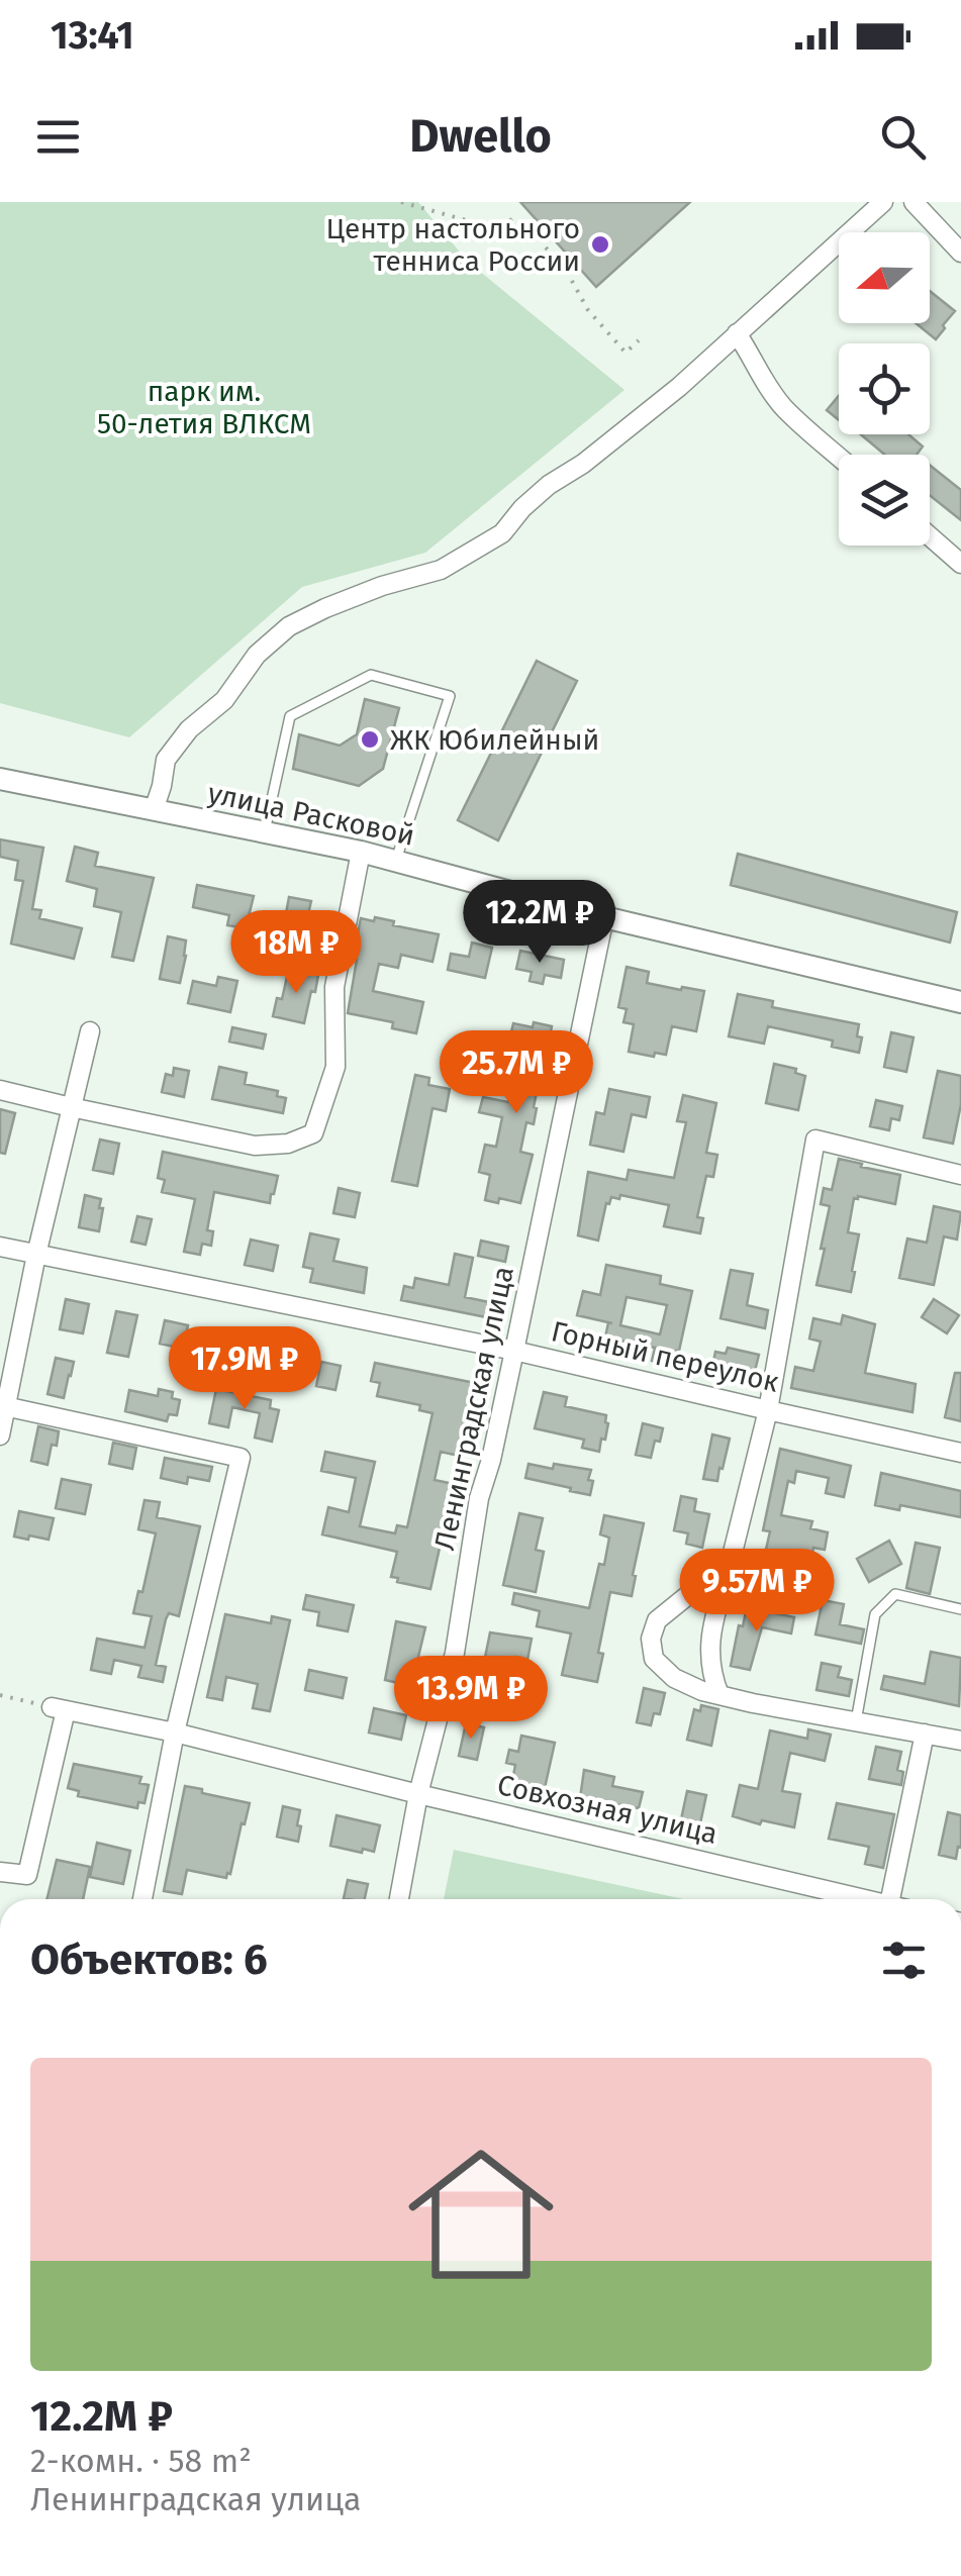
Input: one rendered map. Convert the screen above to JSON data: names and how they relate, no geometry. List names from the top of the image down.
{
  "streets": {
    "street": [
      "улица Расковой",
      "Горный переулок",
      "Ленинградская улица",
      "Совхозная улица"
    ]
  },
  "crossings": [
    ["улица Расковой", "Ленинградская улица"],
    ["Горный переулок", "Ленинградская улица"],
    ["Ленинградская улица", "Совхозная улица"]
  ],
  "parks": ["парк им. 50-летия ВЛКСМ"],
  "places": ["Центр настольного тенниса России", "ЖК Юбилейный"],
  "north": "left",
  "page": {
    "status": "13:41",
    "header": "Dwello",
    "price": [
      "12.2M ₽",
      "18M ₽",
      "25.7M ₽",
      "17.9M ₽",
      "9.57M ₽",
      "13.9M ₽"
    ],
    "heading": "Объектов: 6",
    "list": [
      {
        "name": "12.2M ₽",
        "note": "2-комн. · 58 m² · Ленинградская улица"
      }
    ]
  }
}
